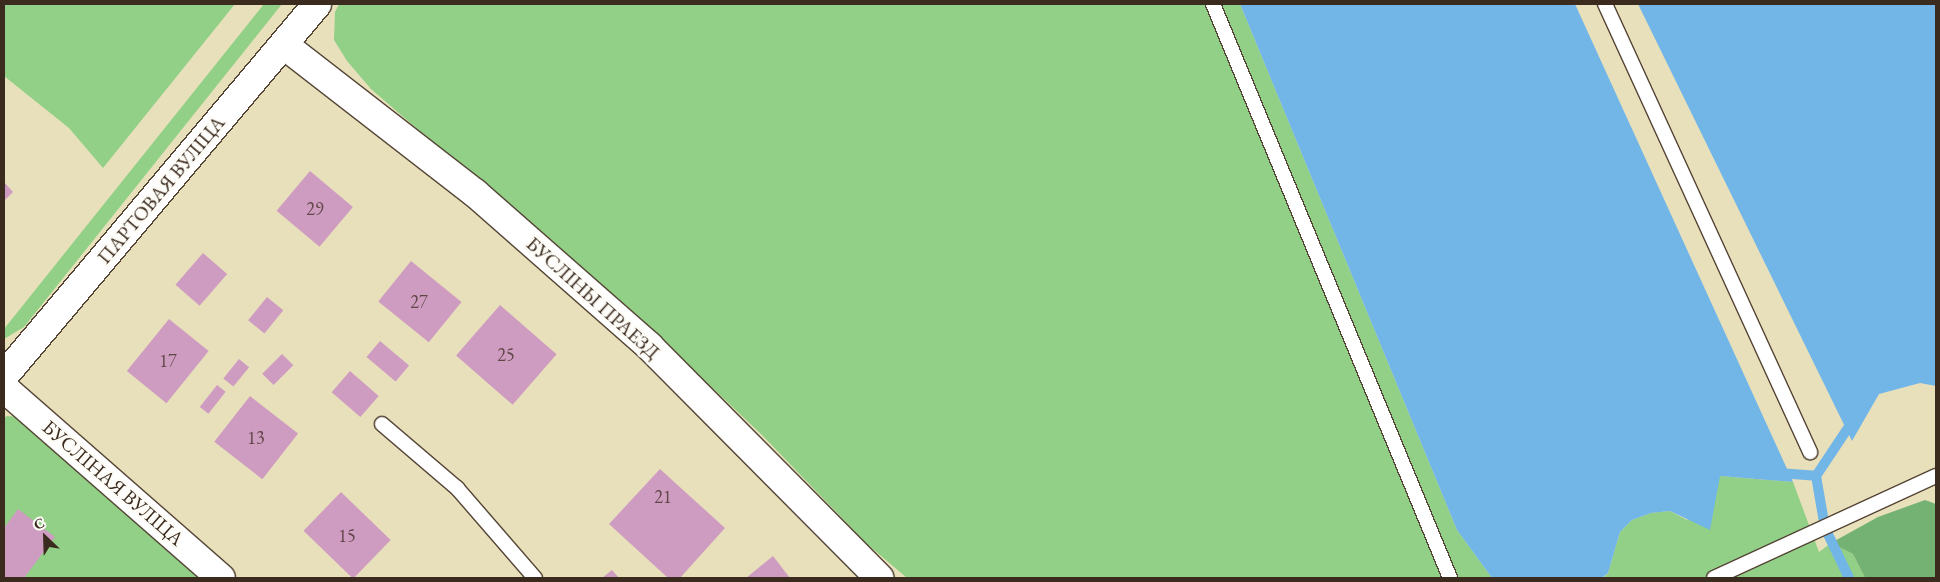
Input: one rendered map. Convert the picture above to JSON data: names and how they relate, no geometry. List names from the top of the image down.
{
  "streets": {
    "street": ["ПАРТОВАЯ ВУЛІЦА", "БУСЛІНЫ ПРАЕЗД", "БУСЛІНАЯ ВУЛІЦА"]
  },
  "crossings": [
    ["ПАРТОВАЯ ВУЛІЦА", "БУСЛІНЫ ПРАЕЗД"]
  ],
  "house_numbers": [
    "29",
    "27",
    "25",
    "17",
    "13",
    "21",
    "15"
  ],
  "north": "top left"
}
